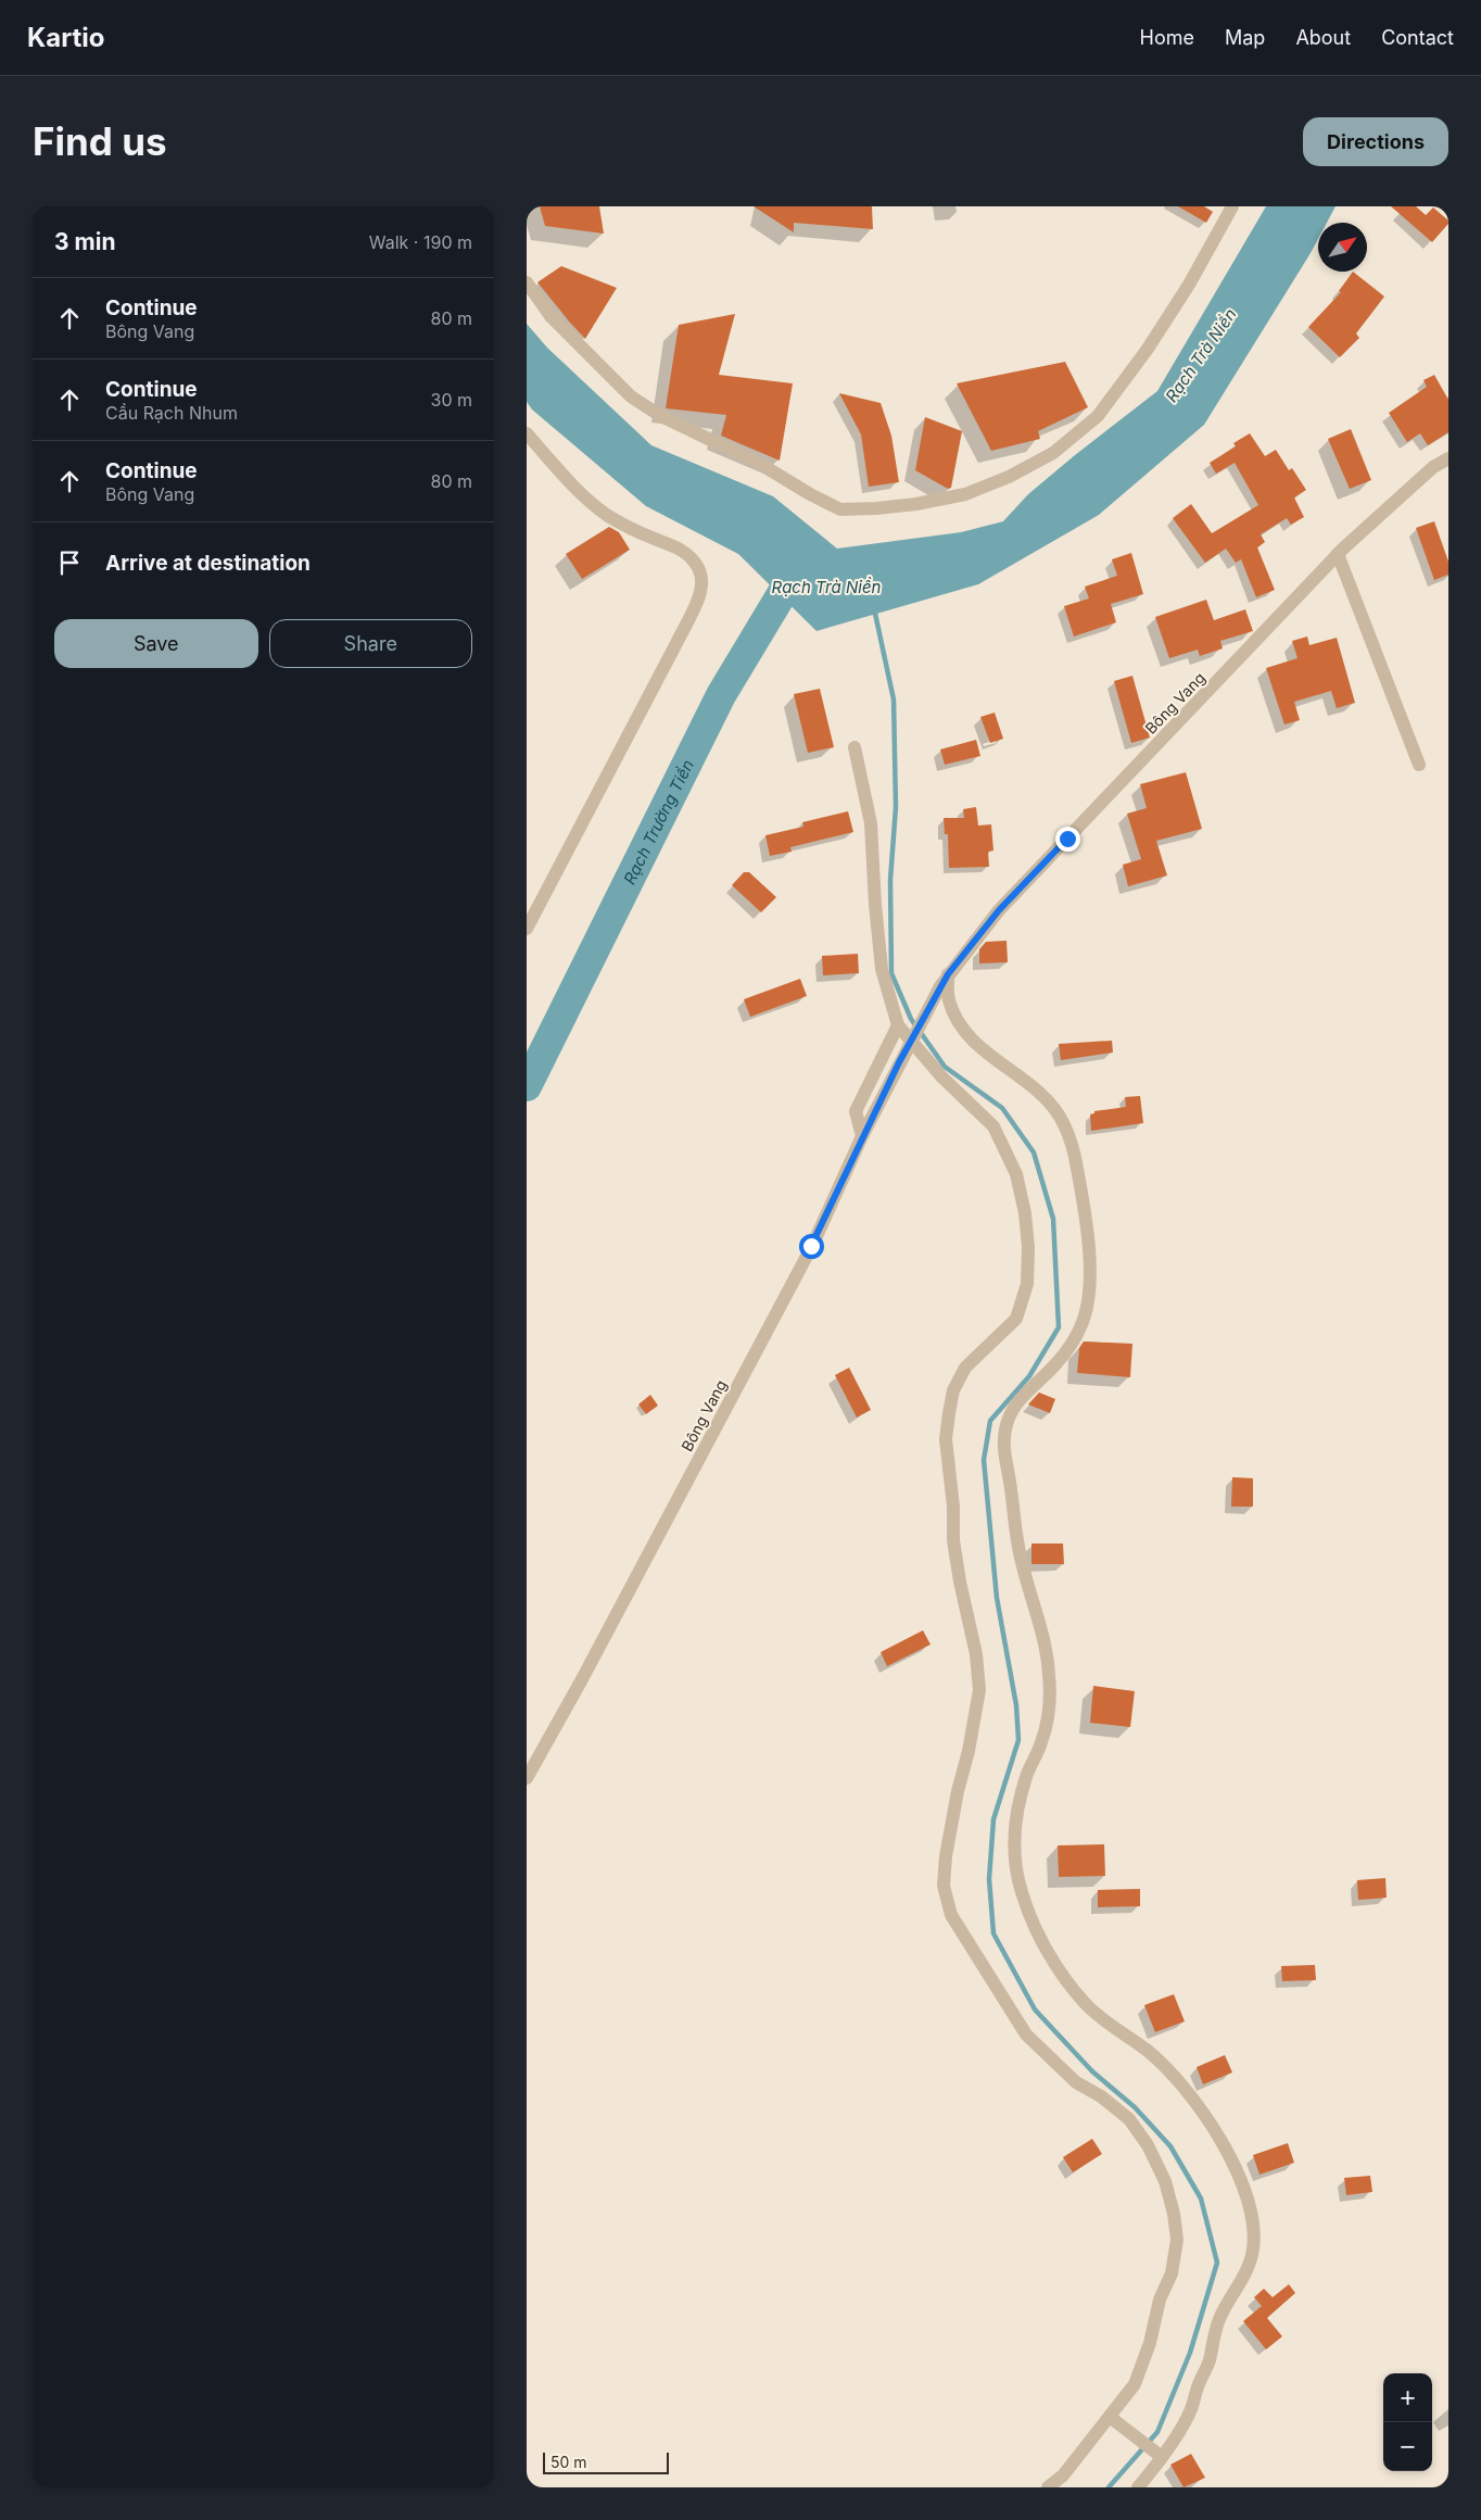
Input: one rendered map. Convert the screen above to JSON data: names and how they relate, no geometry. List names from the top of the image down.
{
  "streets": {
    "street": ["Bông Vang"]
  },
  "water": ["Rạch Trà Niền", "Rạch Trường Tiền"],
  "scale_bar": "50 m",
  "north": "top right",
  "page": {
    "header": "Kartio",
    "nav": [
      "Home",
      "Map",
      "About",
      "Contact"
    ],
    "buttons": [
      "Directions",
      ["Save", "Share"]
    ],
    "title": "Find us",
    "heading": ["3 min", "Walk · 190 m"],
    "list": [
      ["Continue", "Bông Vang", "80 m"],
      ["Continue", "Cầu Rạch Nhum", "30 m"],
      ["Continue", "Bông Vang", "80 m"],
      "Arrive at destination"
    ],
    "map_buttons": ["+", "−"],
    "scale": "50 m"
  }
}
